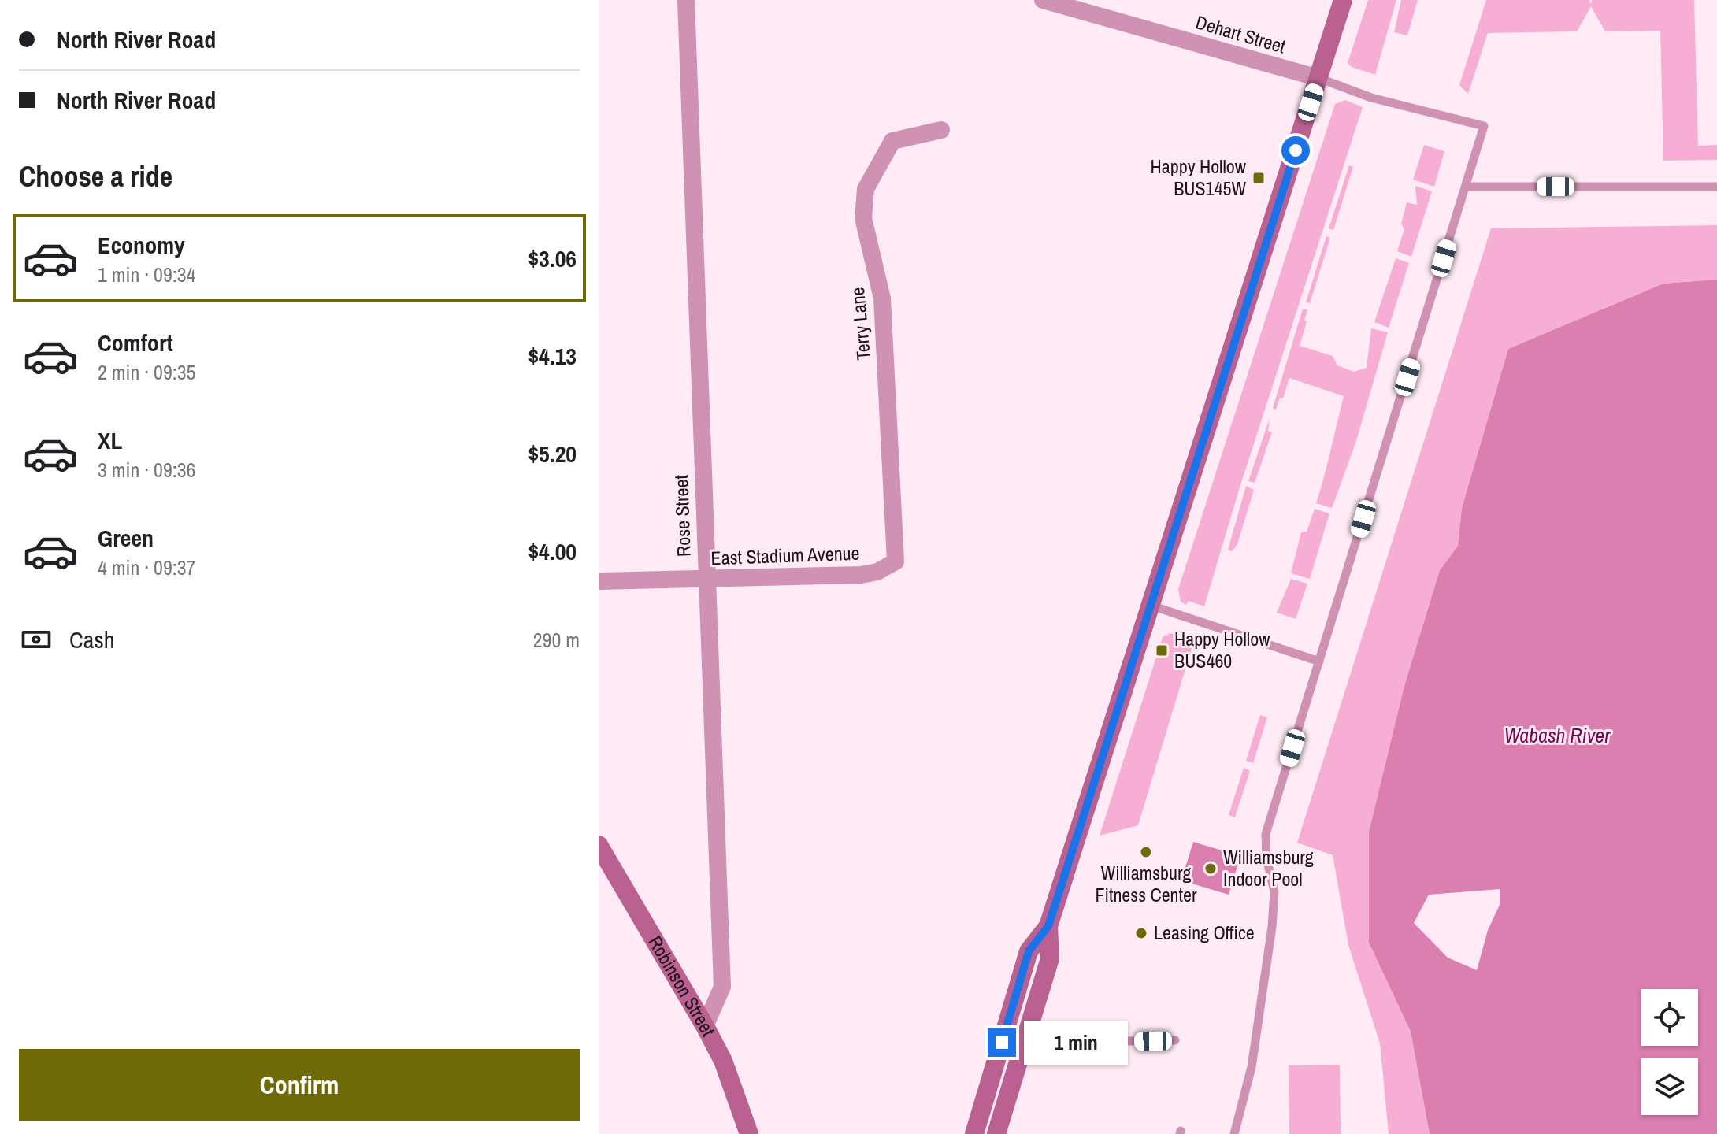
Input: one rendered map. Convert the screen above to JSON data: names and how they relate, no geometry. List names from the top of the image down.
{
  "streets": {
    "main road": ["Robinson Street"],
    "street": [
      "Dehart Street",
      "Terry Lane",
      "Rose Street",
      "East Stadium Avenue"
    ]
  },
  "crossings": [
    ["Terry Lane", "East Stadium Avenue"],
    ["Rose Street", "East Stadium Avenue"],
    ["Rose Street", "Robinson Street"]
  ],
  "water": ["Wabash River"],
  "places": {
    "transit": ["Happy Hollow BUS145W", "Happy Hollow BUS460"],
    "other": ["Williamsburg Fitness Center", "Williamsburg Indoor Pool", "Leasing Office"]
  },
  "page": {
    "banner": ["North River Road", "North River Road"],
    "heading": "Choose a ride",
    "list": [
      {
        "name": "Economy",
        "note": "1 min · 09:34",
        "value": "$3.06"
      },
      {
        "name": "Comfort",
        "note": "2 min · 09:35",
        "value": "$4.13"
      },
      {
        "name": "XL",
        "note": "3 min · 09:36",
        "value": "$5.20"
      },
      {
        "name": "Green",
        "note": "4 min · 09:37",
        "value": "$4.00"
      }
    ],
    "pay": ["Cash", "290 m"],
    "bubble": "1 min",
    "buttons": "Confirm"
  }
}
